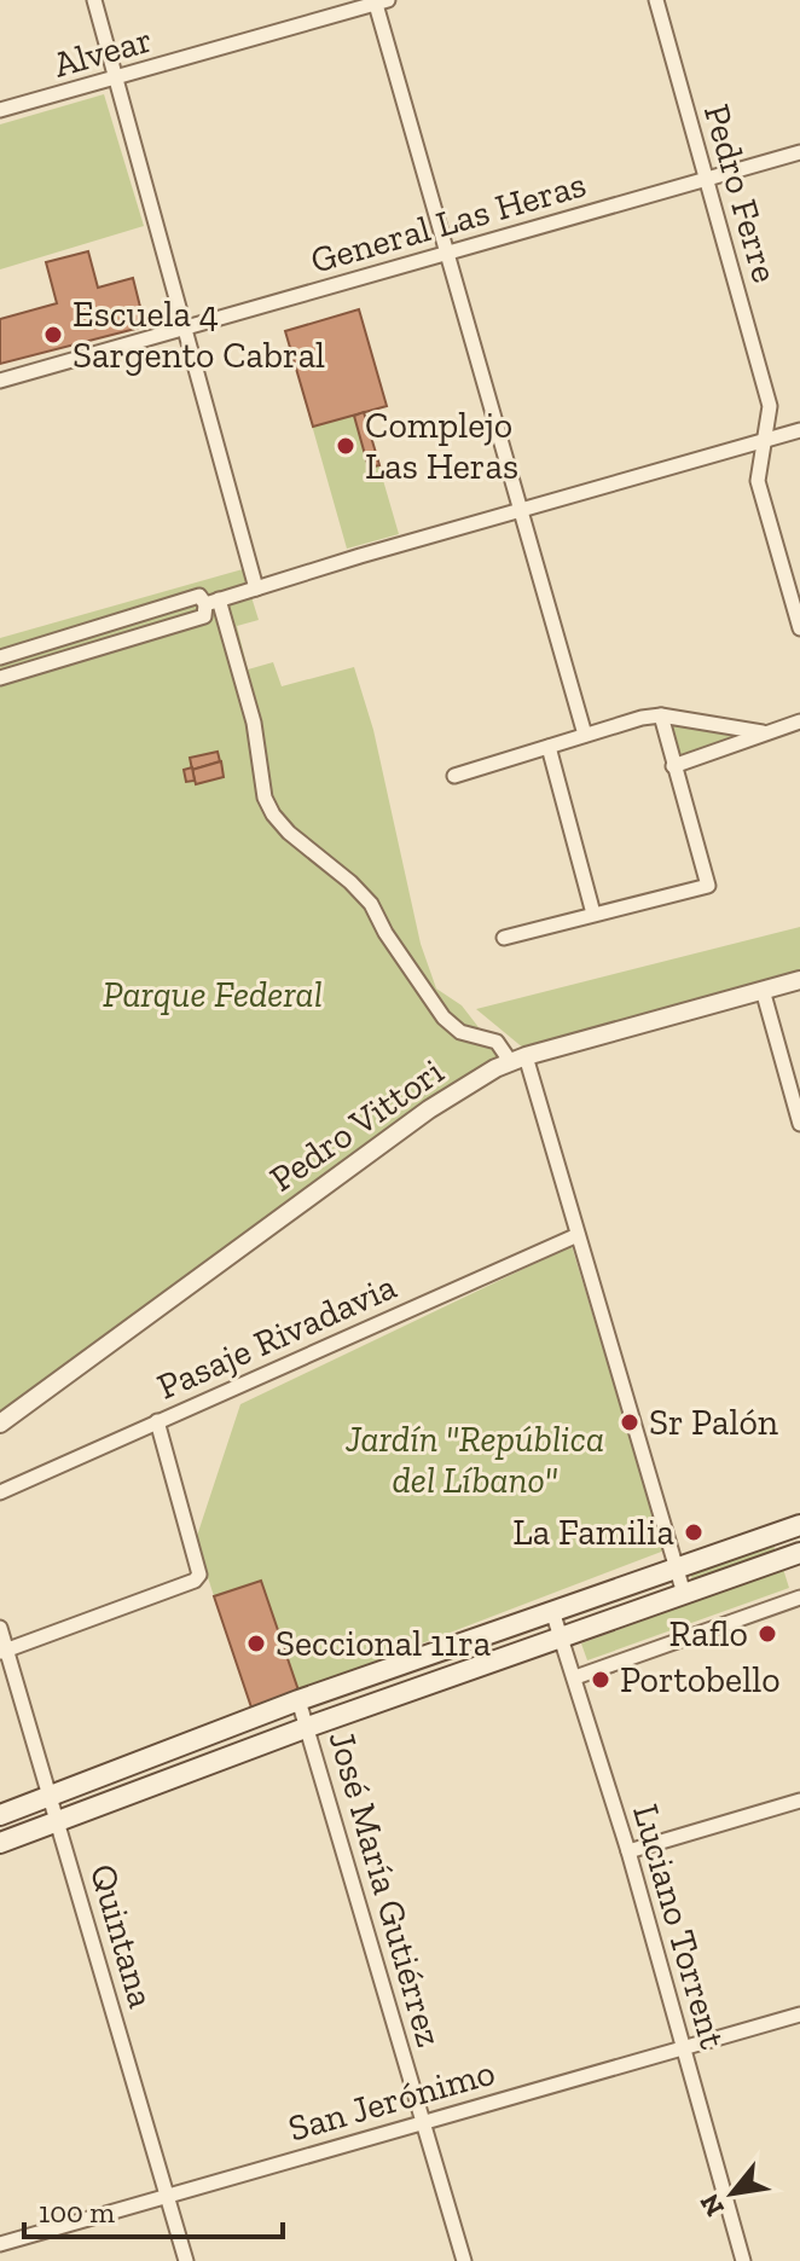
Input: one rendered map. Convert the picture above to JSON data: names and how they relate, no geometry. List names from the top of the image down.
{
  "streets": {
    "street": [
      "Alvear",
      "Pedro Ferre",
      "General Las Heras",
      "Pedro Vittori",
      "Pasaje Rivadavia",
      "José María Gutiérrez",
      "Luciano Torrent",
      "Quintana",
      "San Jerónimo"
    ]
  },
  "crossings": [
    ["Pedro Ferre", "General Las Heras"],
    ["José María Gutiérrez", "San Jerónimo"],
    ["Luciano Torrent", "San Jerónimo"],
    ["Quintana", "San Jerónimo"]
  ],
  "parks": ["Parque Federal", "Jardín \"República del Líbano\""],
  "places": [
    "Escuela 4 Sargento Cabral",
    "Complejo Las Heras",
    "Sr Palón",
    "La Familia",
    "Raflo",
    "Seccional 11ra",
    "Portobello"
  ],
  "scale_bar": "100 m",
  "north": "bottom left"
}
